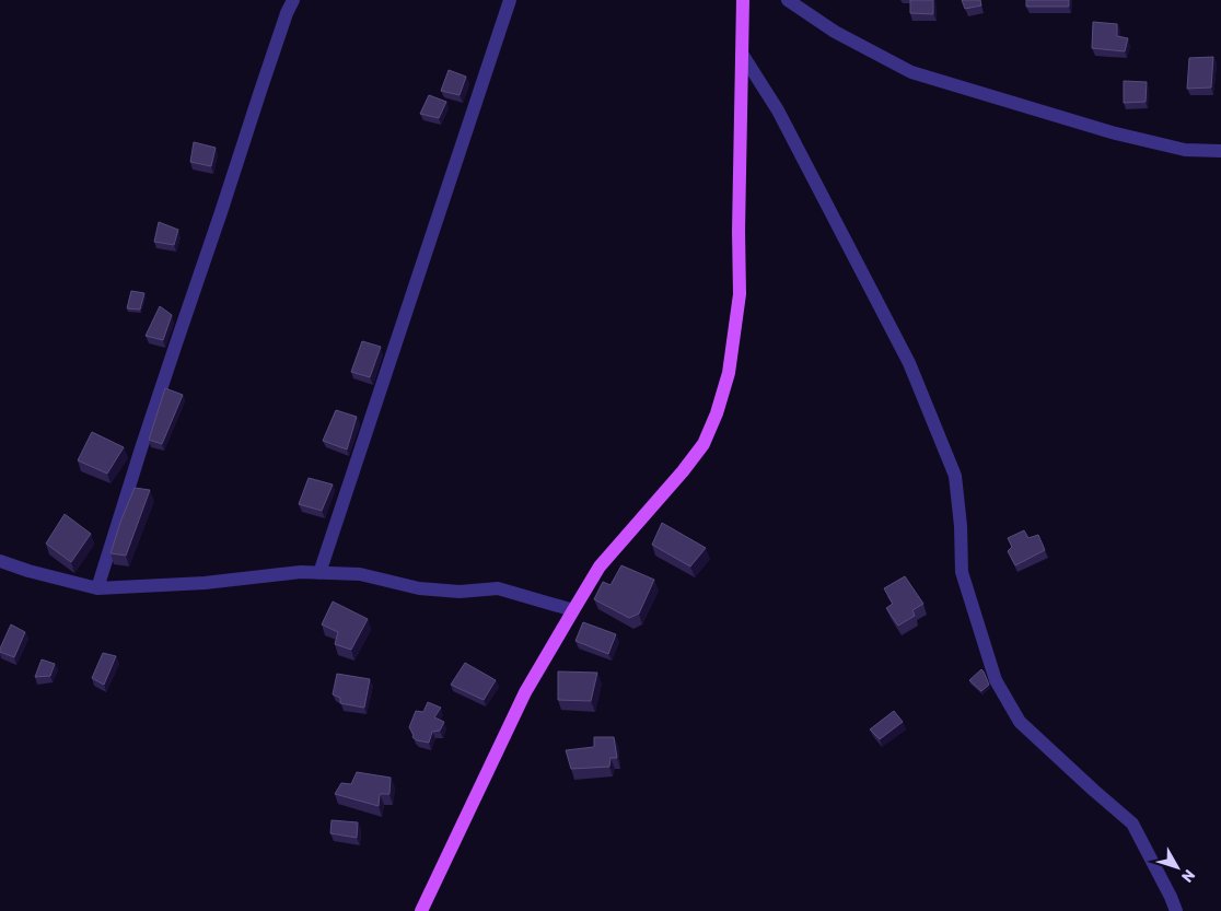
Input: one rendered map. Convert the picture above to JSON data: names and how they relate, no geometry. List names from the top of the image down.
{
  "north": "bottom right"
}
